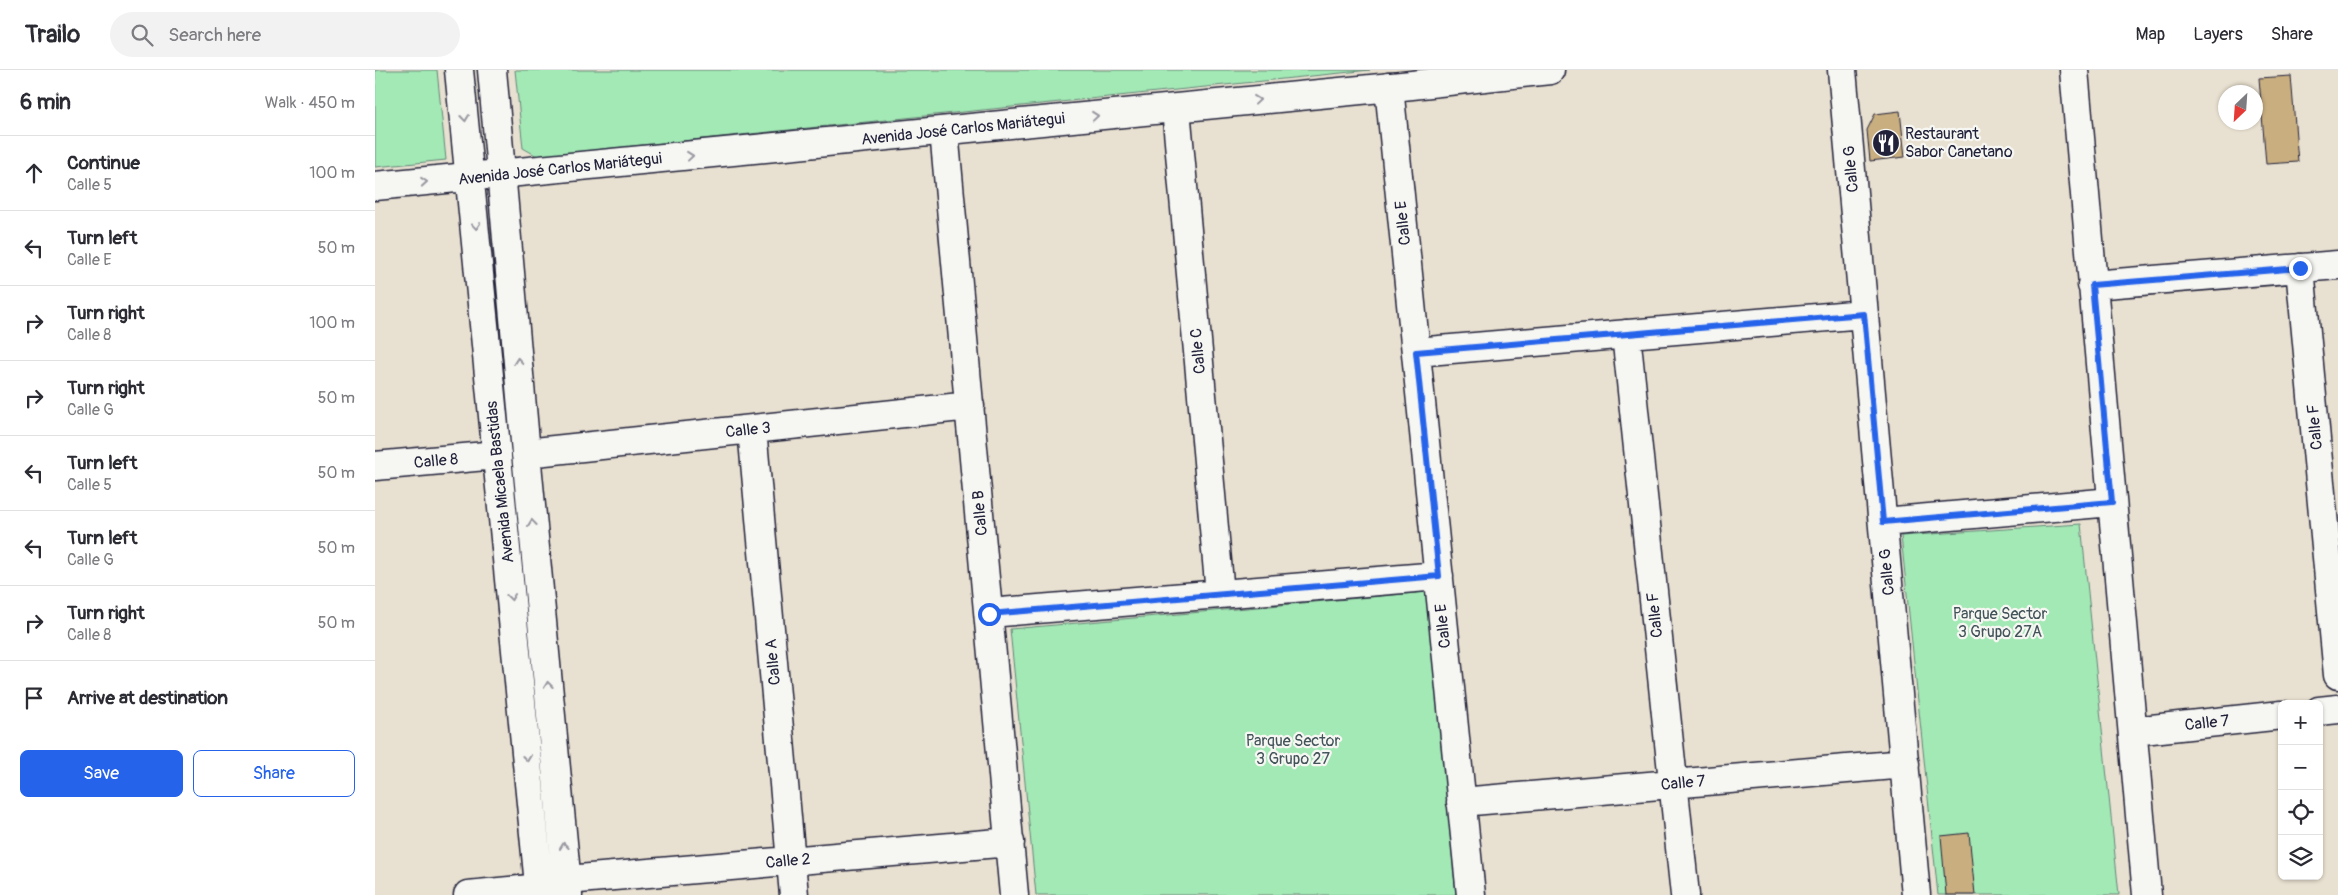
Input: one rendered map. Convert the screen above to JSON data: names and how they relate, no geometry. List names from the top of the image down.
{
  "streets": {
    "street": [
      "Avenida José Carlos Mariátegui",
      "Calle G",
      "Calle E",
      "Calle C",
      "Calle F",
      "Calle 3",
      "Calle 8",
      "Avenida Micaela Bastidas",
      "Calle B",
      "Calle A",
      "Calle 7",
      "Calle 2"
    ]
  },
  "crossings": [
    ["Avenida José Carlos Mariátegui", "Calle E"],
    ["Avenida José Carlos Mariátegui", "Calle C"],
    ["Avenida José Carlos Mariátegui", "Avenida Micaela Bastidas"],
    ["Avenida José Carlos Mariátegui", "Calle B"],
    ["Calle G", "Calle 7"],
    ["Calle E", "Calle 7"],
    ["Calle F", "Calle 7"],
    ["Calle 3", "Avenida Micaela Bastidas"],
    ["Calle 3", "Calle B"],
    ["Calle 3", "Calle A"],
    ["Calle 8", "Avenida Micaela Bastidas"],
    ["Avenida Micaela Bastidas", "Calle 2"],
    ["Calle B", "Calle 2"],
    ["Calle A", "Calle 2"]
  ],
  "one_way": ["Avenida José Carlos Mariátegui"],
  "parks": ["Parque Sector 3 Grupo 27A", "Parque Sector 3 Grupo 27"],
  "places": {
    "restaurant": ["Restaurant Sabor Canetano"]
  },
  "north": "bottom left",
  "page": {
    "header": "Trailo",
    "search": "Search here",
    "nav": ["Map", "Layers", "Share"],
    "heading": ["6 min", "Walk · 450 m"],
    "list": [
      ["Continue", "Calle 5", "100 m"],
      ["Turn left", "Calle E", "50 m"],
      ["Turn right", "Calle 8", "100 m"],
      ["Turn right", "Calle G", "50 m"],
      ["Turn left", "Calle 5", "50 m"],
      ["Turn left", "Calle G", "50 m"],
      ["Turn right", "Calle 8", "50 m"],
      "Arrive at destination"
    ],
    "map_buttons": ["+", "−"],
    "buttons": ["Save", "Share"]
  }
}
